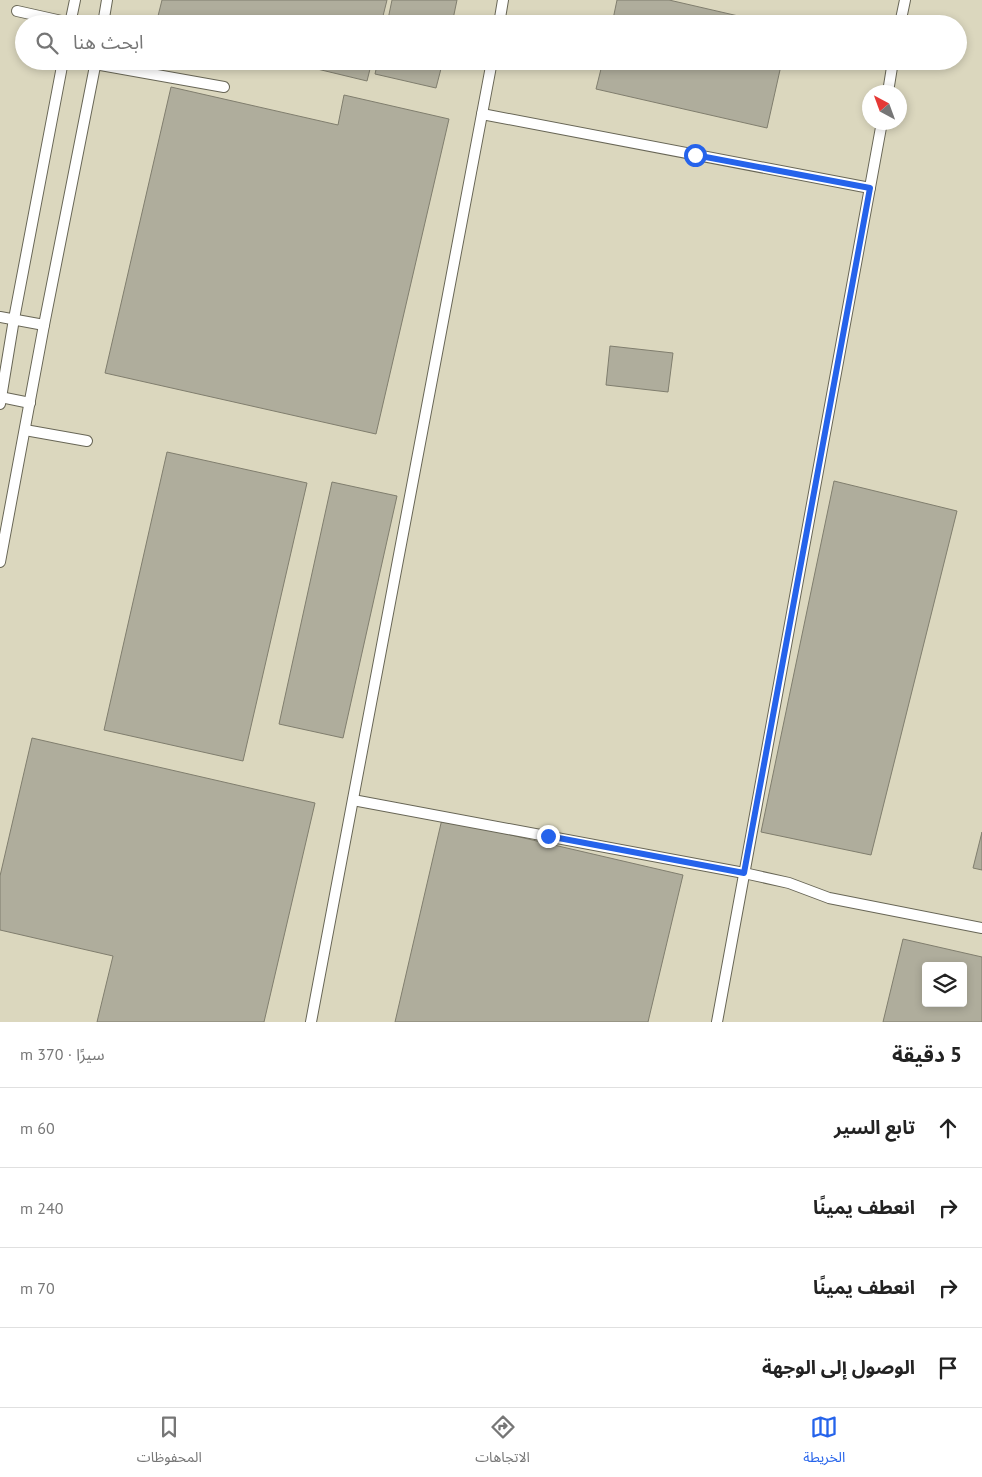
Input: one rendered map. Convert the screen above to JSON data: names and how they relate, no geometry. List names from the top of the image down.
{
  "north": "top left",
  "page": {
    "search": "ابحث هنا",
    "heading": ["5 دقيقة", "سيرًا · 370 m"],
    "list": [
      ["تابع السير", "60 m"],
      ["انعطف يمينًا", "240 m"],
      ["انعطف يمينًا", "70 m"],
      "الوصول إلى الوجهة"
    ],
    "nav": ["الخريطة", "الاتجاهات", "المحفوظات"]
  }
}
